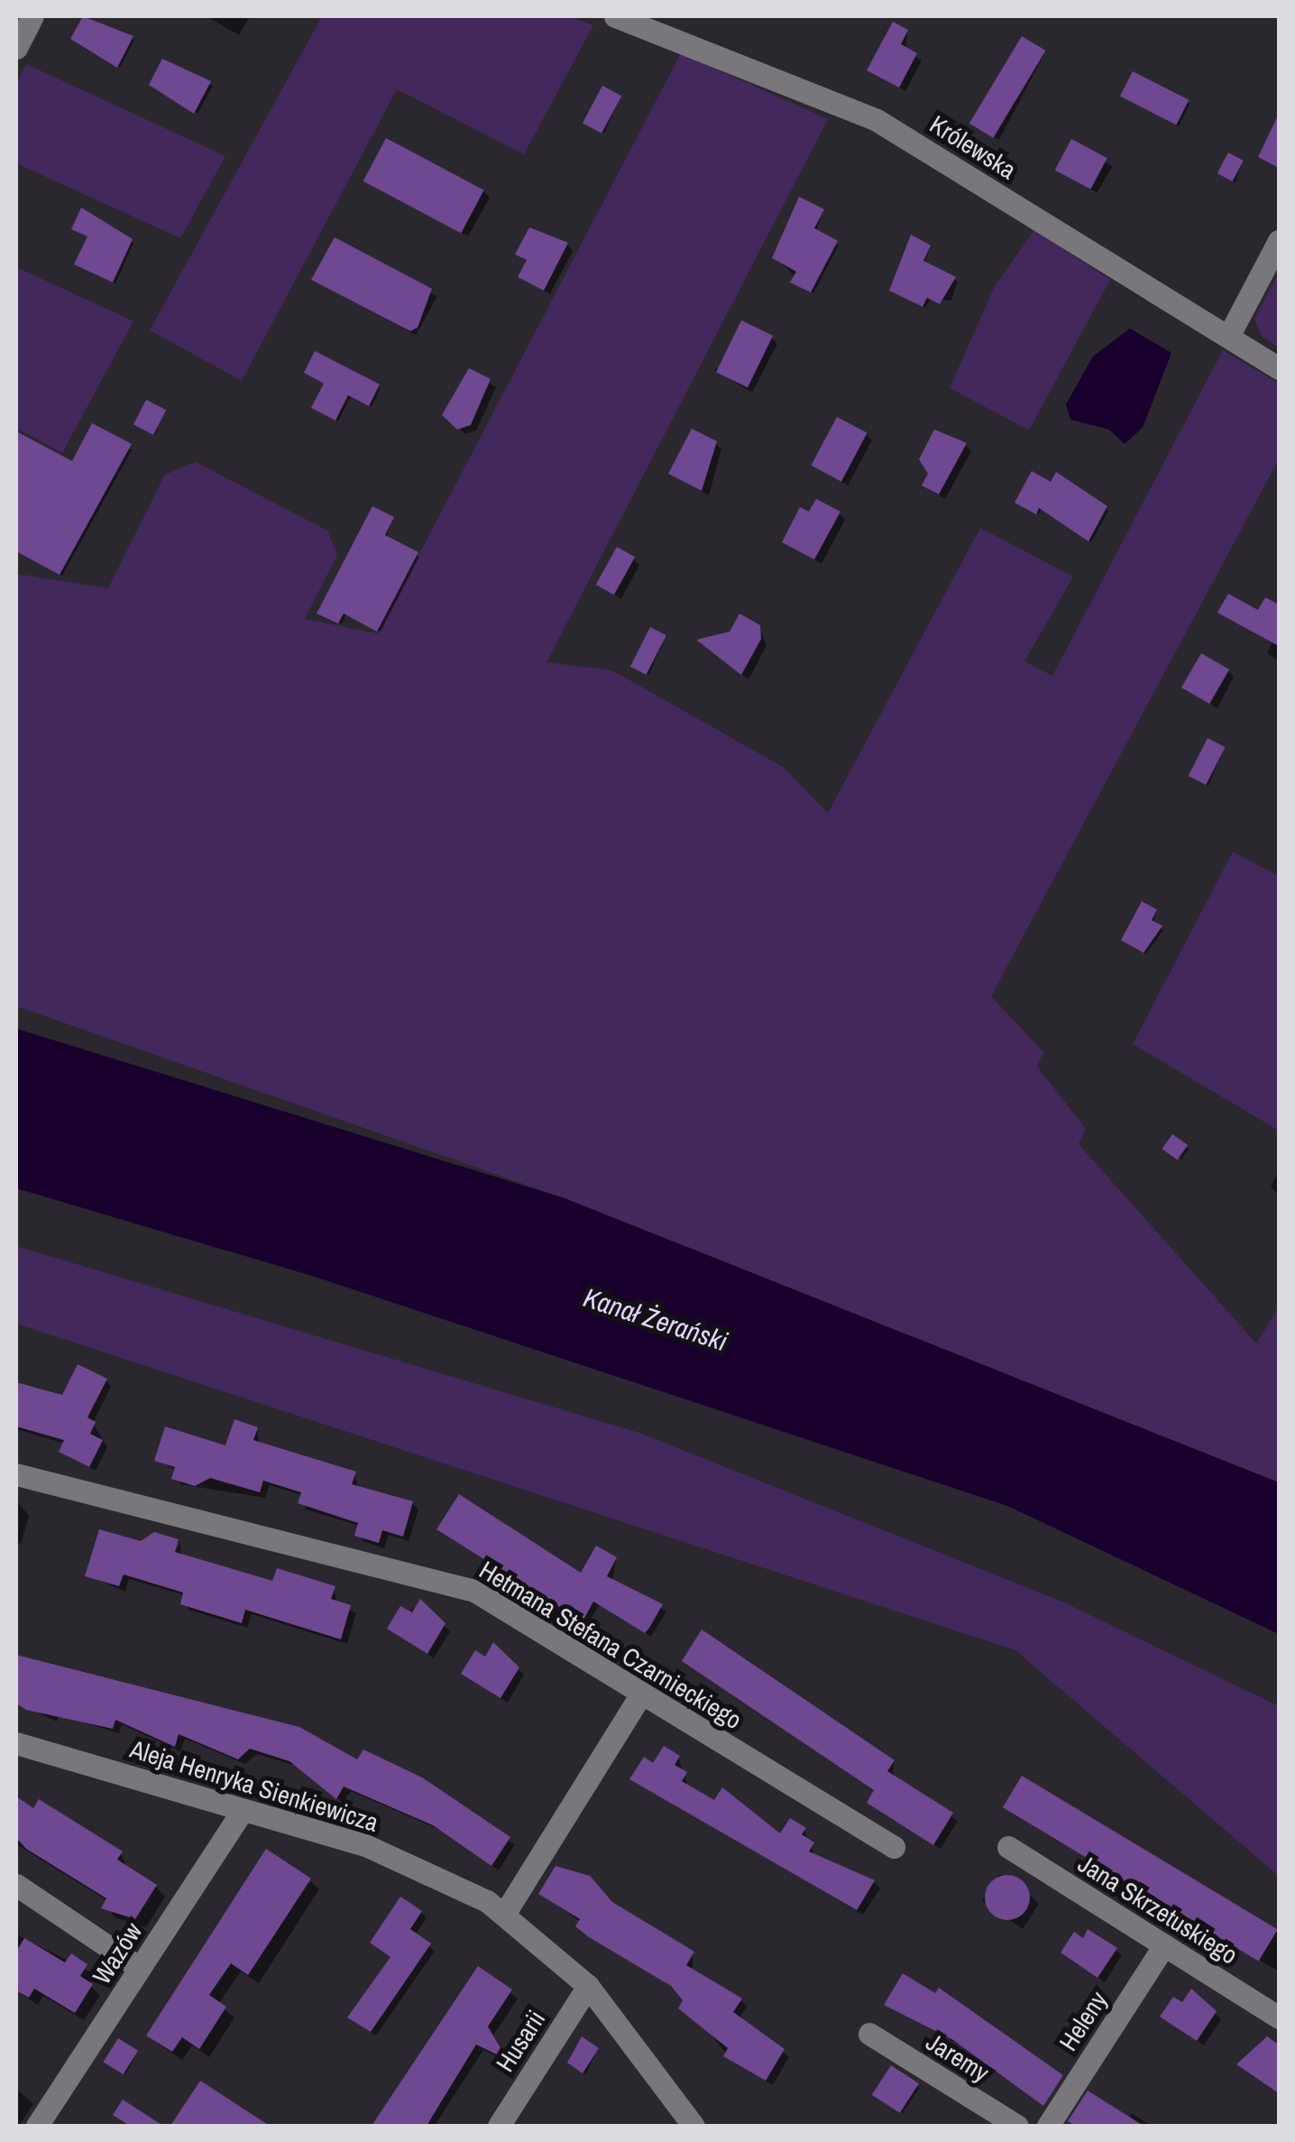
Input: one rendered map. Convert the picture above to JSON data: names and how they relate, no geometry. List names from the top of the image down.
{
  "streets": {
    "street": [
      "Królewska",
      "Hetmana Stefana Czarnieckiego",
      "Aleja Henryka Sienkiewicza",
      "Jana Skrzetuskiego",
      "Wazów",
      "Heleny",
      "Husarii",
      "Jaremy"
    ]
  },
  "crossings": [
    ["Aleja Henryka Sienkiewicza", "Wazów"],
    ["Aleja Henryka Sienkiewicza", "Husarii"],
    ["Jana Skrzetuskiego", "Heleny"]
  ],
  "water": ["Kanał Żerański"]
}
